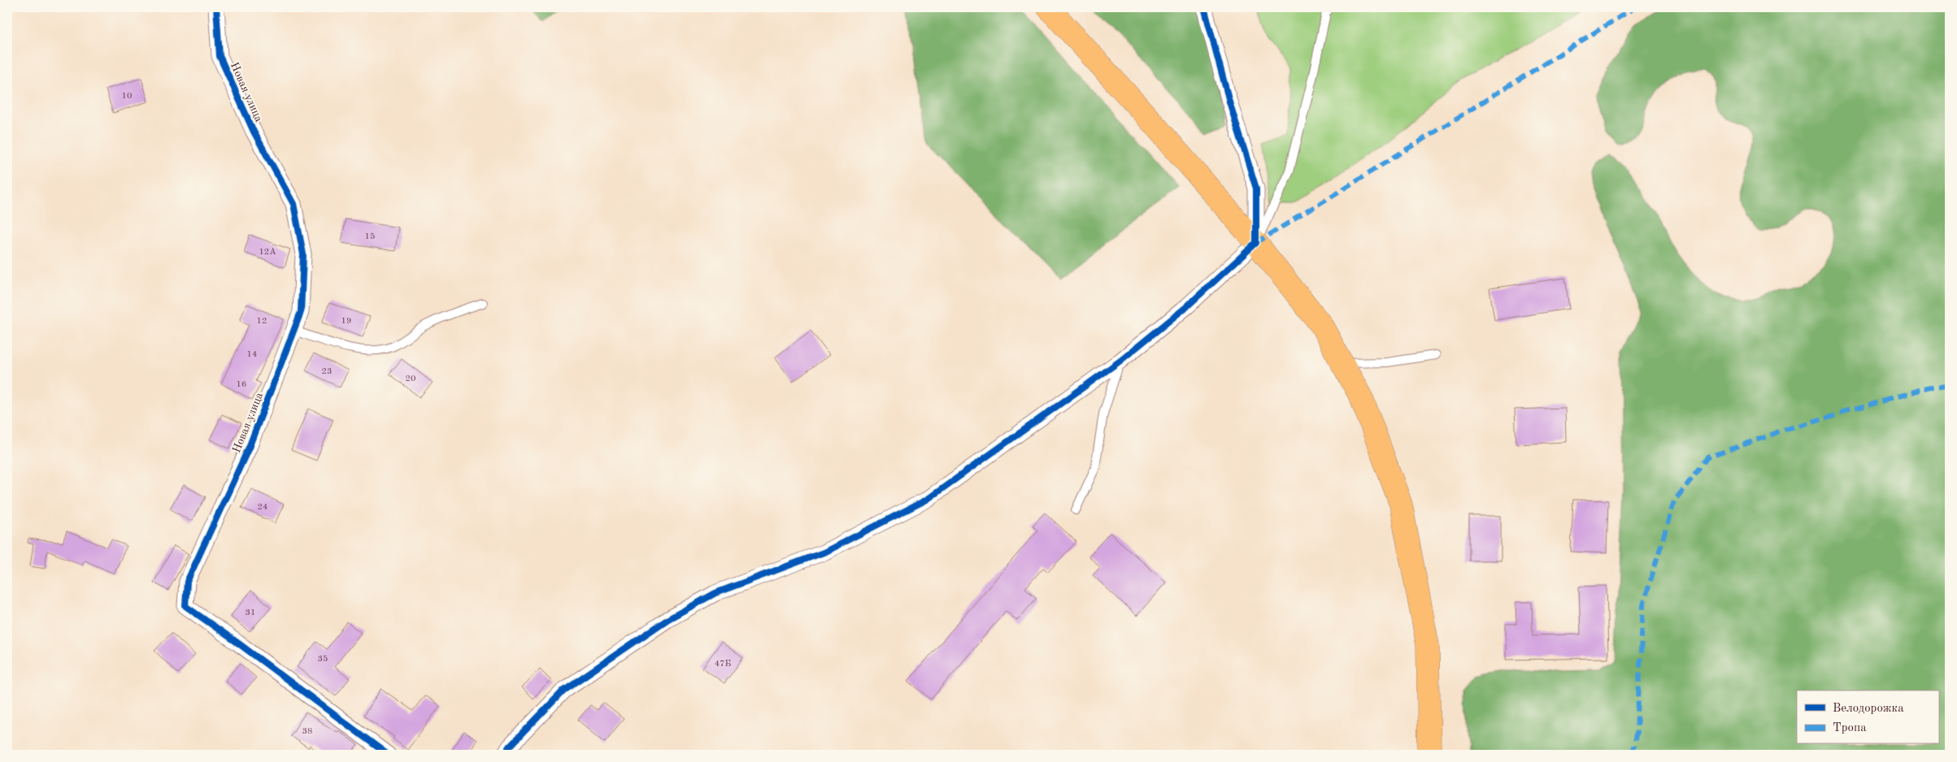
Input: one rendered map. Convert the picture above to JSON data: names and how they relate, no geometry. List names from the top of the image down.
{
  "streets": {
    "street": ["Новая улица"]
  },
  "house_numbers": [
    "10",
    "15",
    "12А",
    "12",
    "19",
    "14",
    "23",
    "20",
    "16",
    "24",
    "31",
    "35",
    "47Б",
    "38"
  ],
  "legend": ["Велодорожка", "Тропа"]
}
